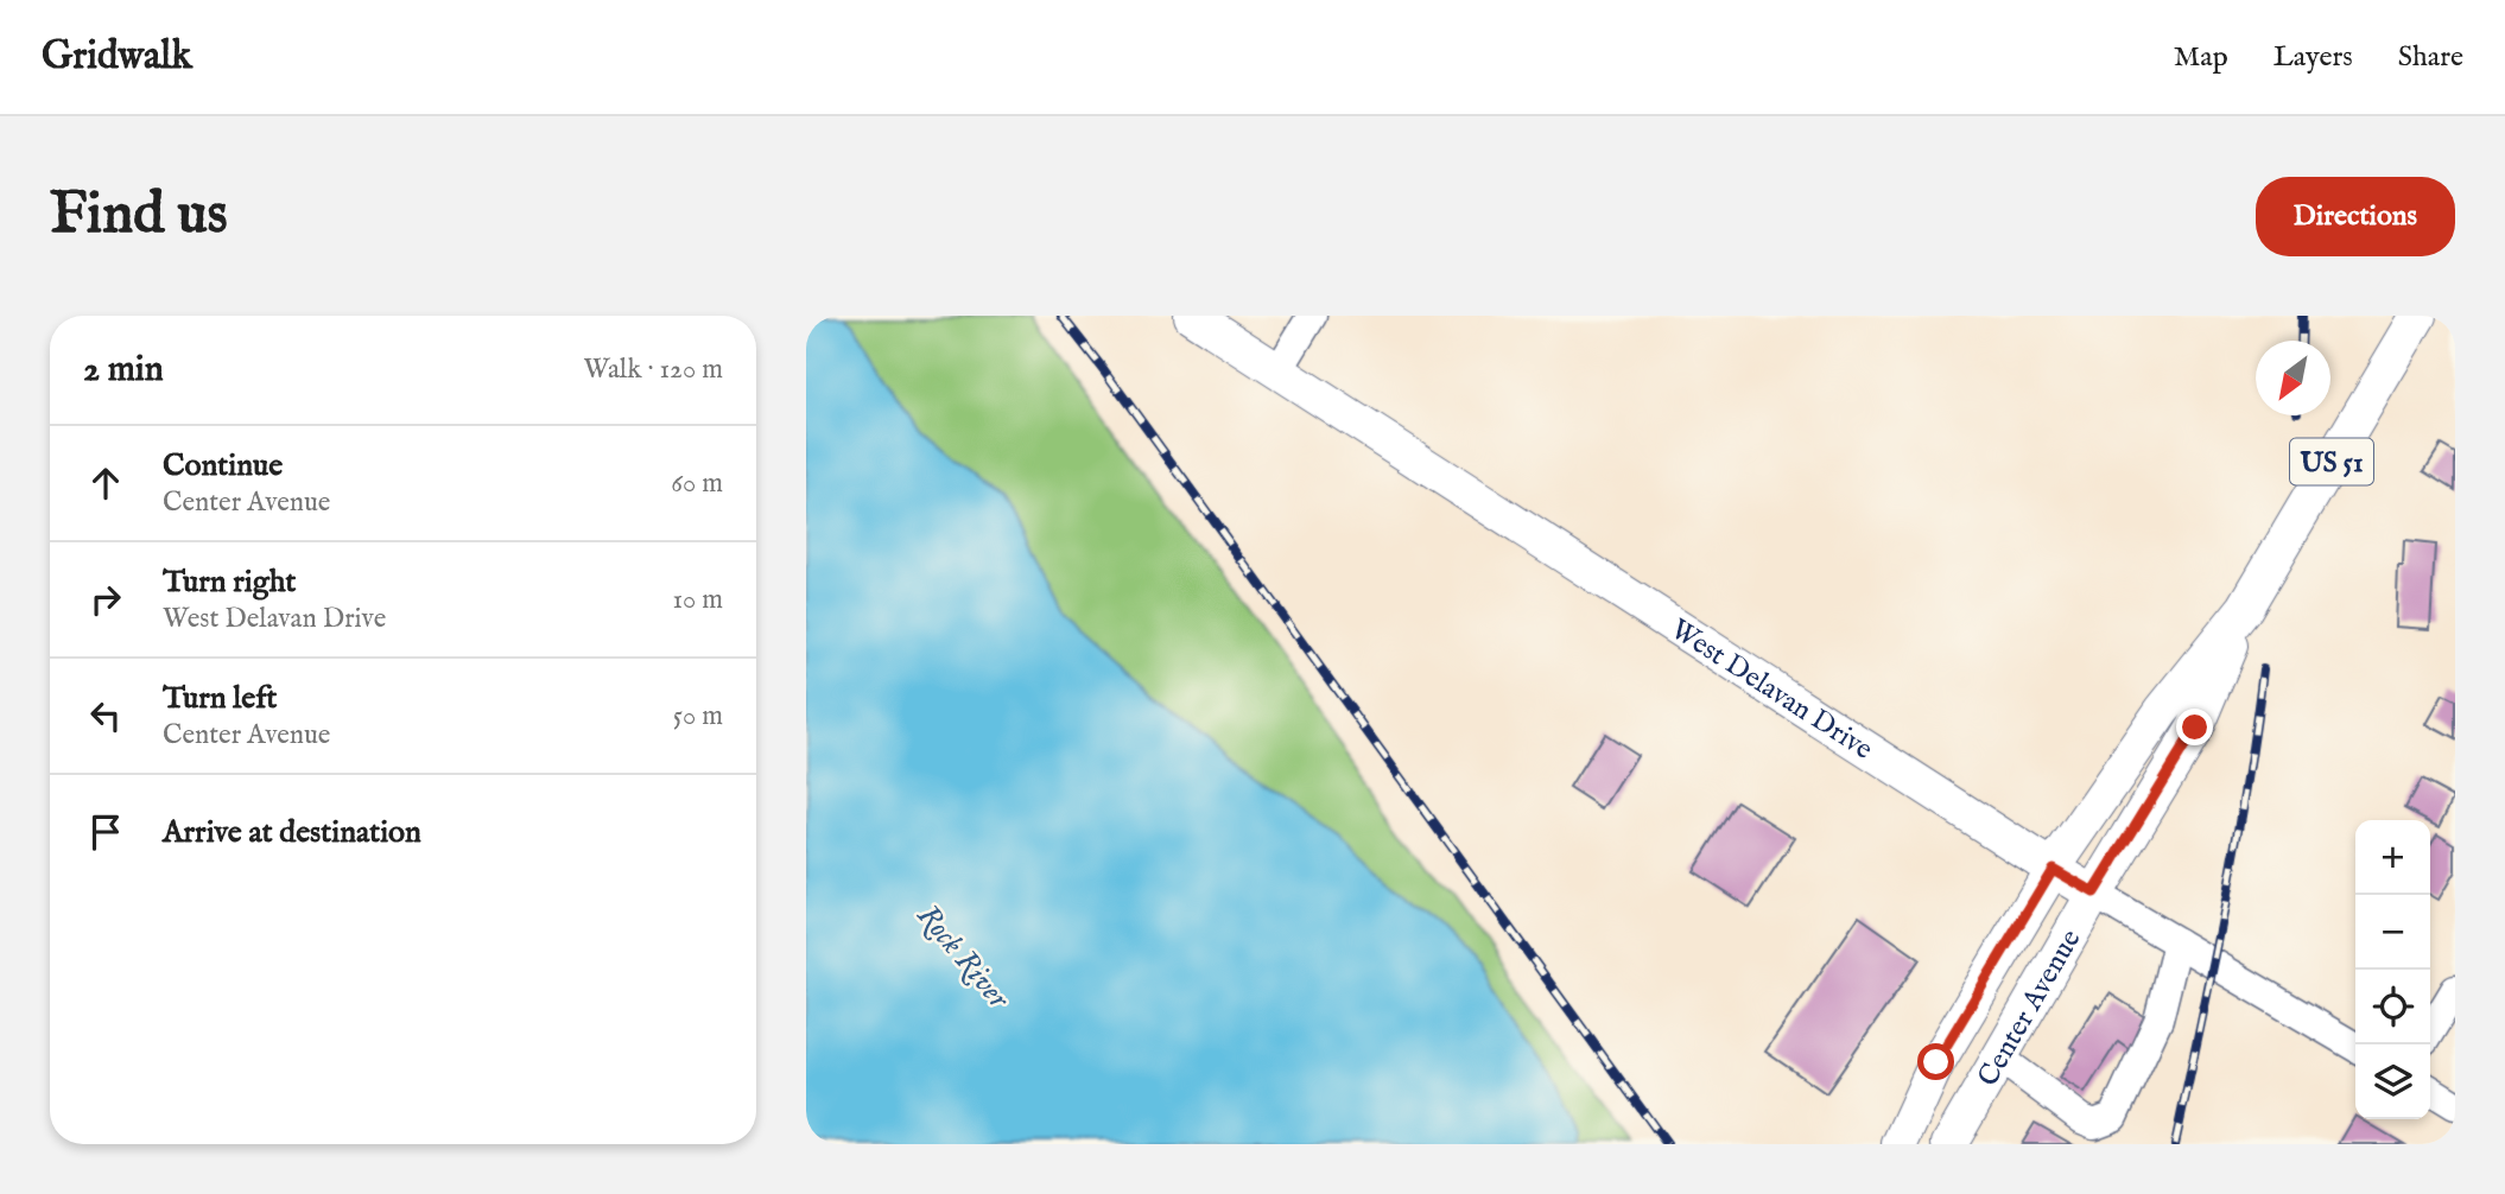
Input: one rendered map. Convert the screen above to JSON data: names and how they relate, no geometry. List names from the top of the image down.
{
  "streets": {
    "main road": ["US 51", "West Delavan Drive", "Center Avenue"]
  },
  "crossings": [
    ["West Delavan Drive", "Center Avenue"]
  ],
  "water": ["Rock River"],
  "north": "bottom left",
  "page": {
    "header": "Gridwalk",
    "nav": ["Map", "Layers", "Share"],
    "buttons": "Directions",
    "title": "Find us",
    "heading": ["2 min", "Walk · 120 m"],
    "list": [
      ["Continue", "Center Avenue", "60 m"],
      ["Turn right", "West Delavan Drive", "10 m"],
      ["Turn left", "Center Avenue", "50 m"],
      "Arrive at destination"
    ],
    "map_buttons": ["+", "−"]
  }
}
